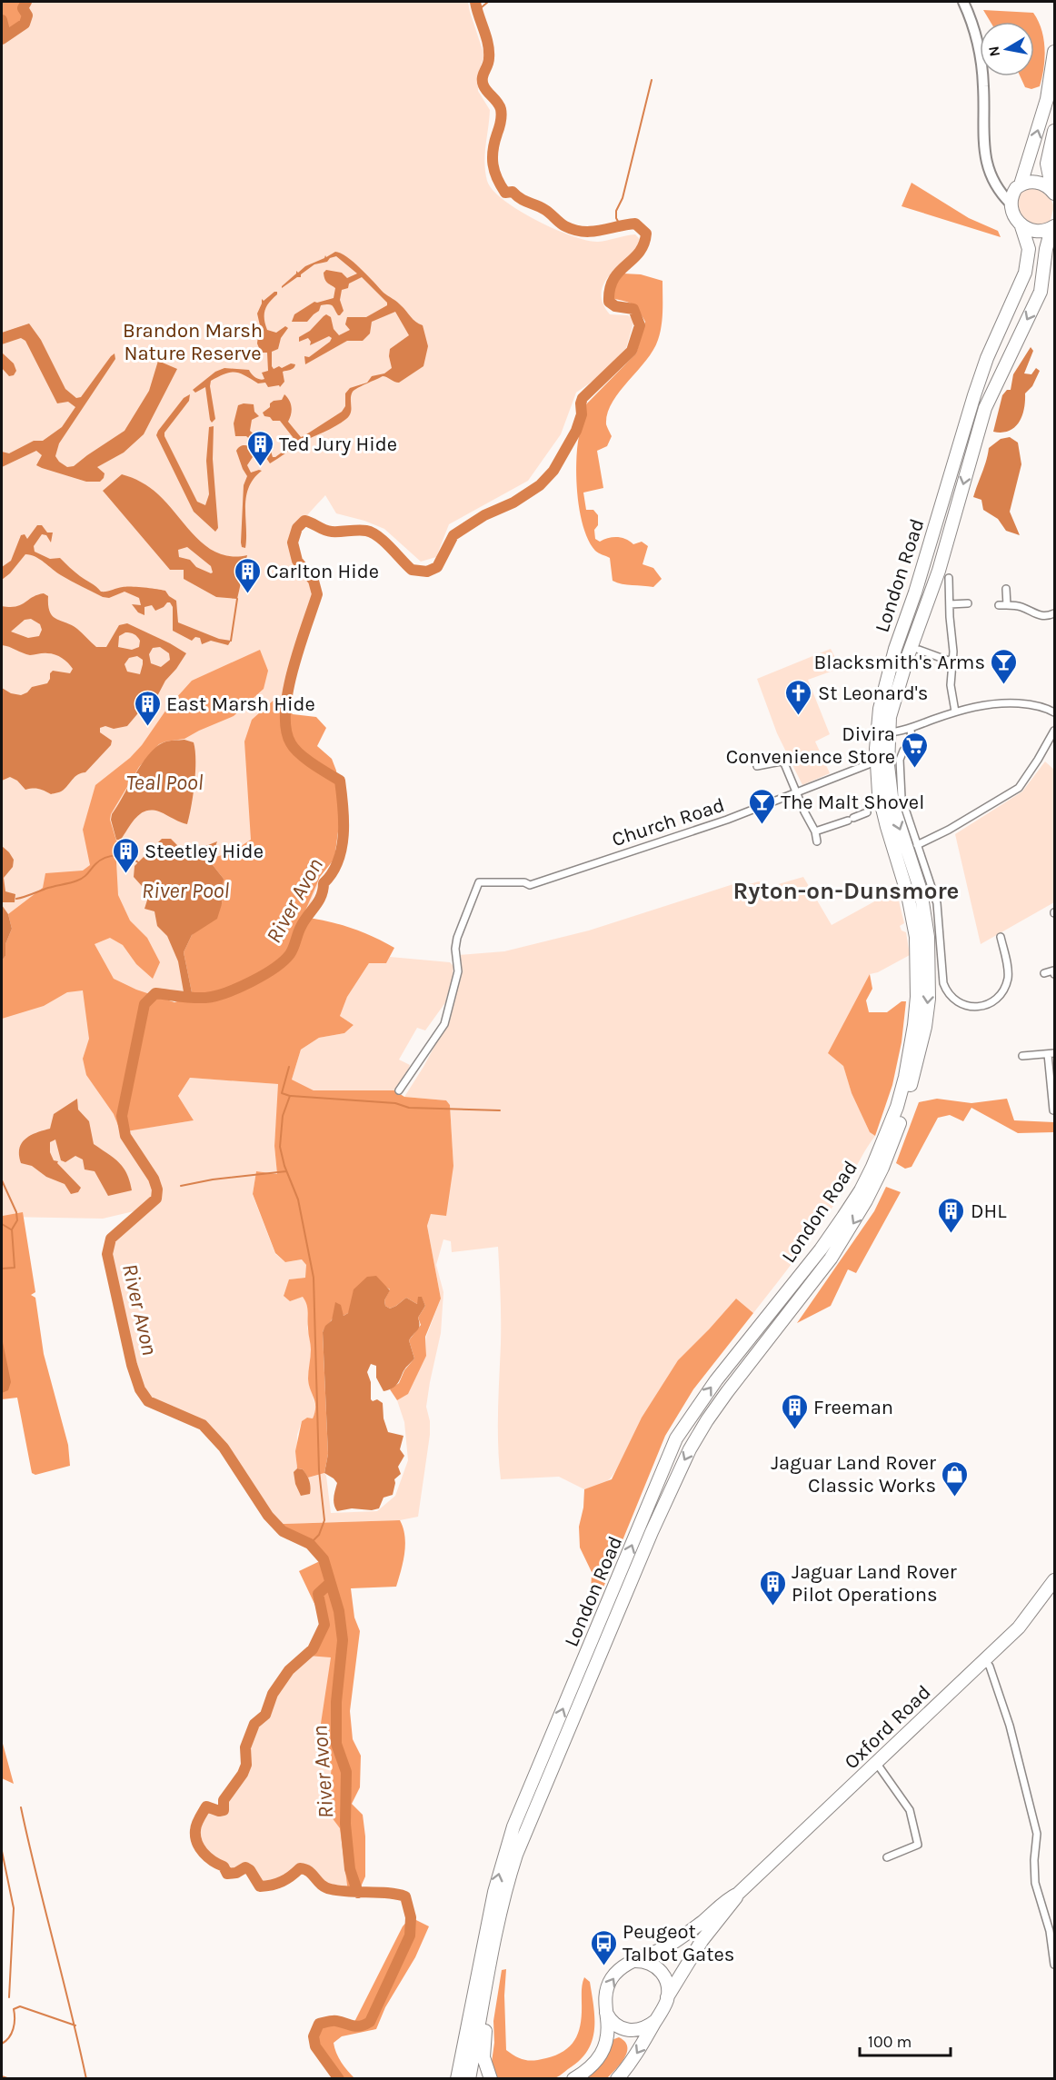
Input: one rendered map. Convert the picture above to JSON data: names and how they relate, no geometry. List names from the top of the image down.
{
  "streets": {
    "highway": ["London Road", "Oxford Road"],
    "street": ["Church Road"]
  },
  "crossings": [
    ["London Road", "Church Road"]
  ],
  "districts": ["Ryton-on-Dunsmore"],
  "water": ["Teal Pool", "River Pool", "River Avon"],
  "parks": ["Brandon Marsh Nature Reserve"],
  "places": {
    "building": [
      "Ted Jury Hide",
      "Carlton Hide",
      "East Marsh Hide",
      "Steetley Hide",
      "DHL",
      "Freeman",
      "Jaguar Land Rover Pilot Operations"
    ],
    "bar": ["Blacksmith's Arms", "The Malt Shovel"],
    "church": ["St Leonard's"],
    "supermarket": ["Divira Convenience Store"],
    "shop": ["Jaguar Land Rover Classic Works"],
    "bus stop": ["Peugeot Talbot Gates"]
  },
  "scale_bar": "100 m",
  "north": "left"
}
